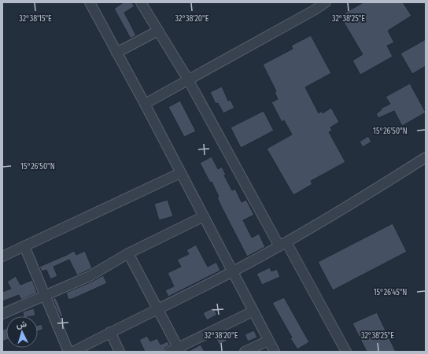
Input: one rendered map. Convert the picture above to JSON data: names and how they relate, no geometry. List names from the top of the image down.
{
  "north": "top",
  "coordinates": [
    "32°38'15\"E",
    "32°38'20\"E",
    "32°38'25\"E",
    "15°26'50\"N",
    "15°26'45\"N"
  ]
}
